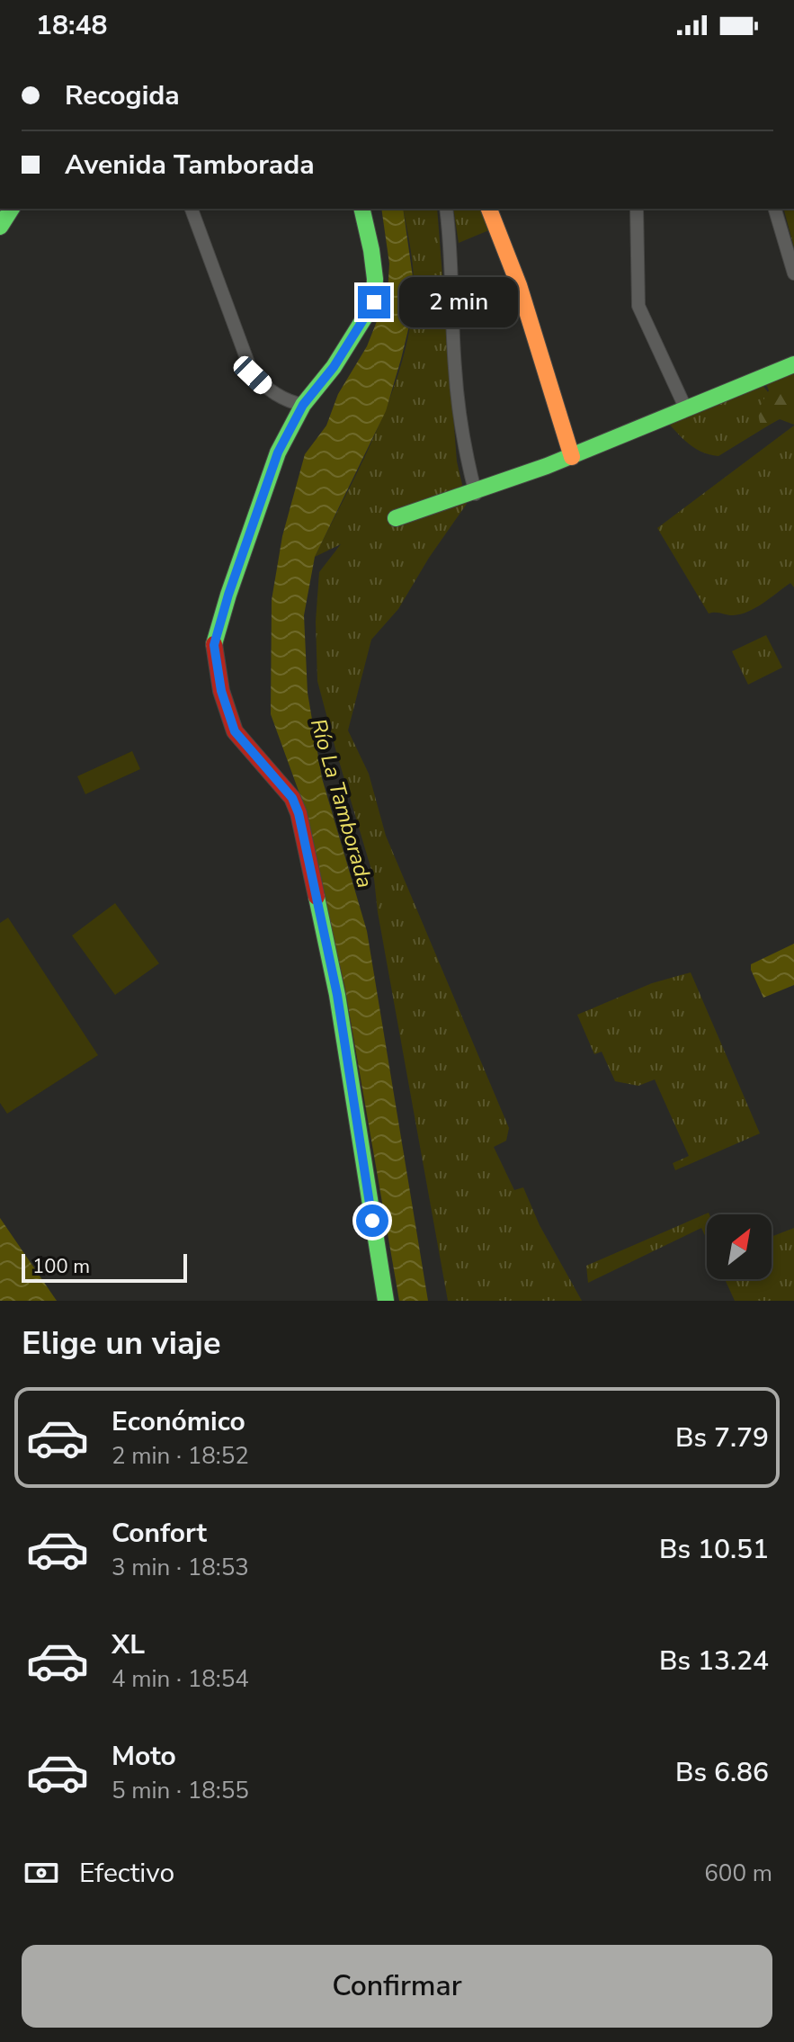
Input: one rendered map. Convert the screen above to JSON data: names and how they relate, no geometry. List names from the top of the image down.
{
  "water": ["Río La Tamborada"],
  "scale_bar": "100 m",
  "north": "top right",
  "page": {
    "status": "18:48",
    "banner": ["Recogida", "Avenida Tamborada"],
    "bubble": "2 min",
    "scale": "100 m",
    "heading": "Elige un viaje",
    "list": [
      {
        "name": "Económico",
        "note": "2 min · 18:52",
        "value": "Bs 7.79"
      },
      {
        "name": "Confort",
        "note": "3 min · 18:53",
        "value": "Bs 10.51"
      },
      {
        "name": "XL",
        "note": "4 min · 18:54",
        "value": "Bs 13.24"
      },
      {
        "name": "Moto",
        "note": "5 min · 18:55",
        "value": "Bs 6.86"
      }
    ],
    "pay": ["Efectivo", "600 m"],
    "buttons": "Confirmar"
  }
}
